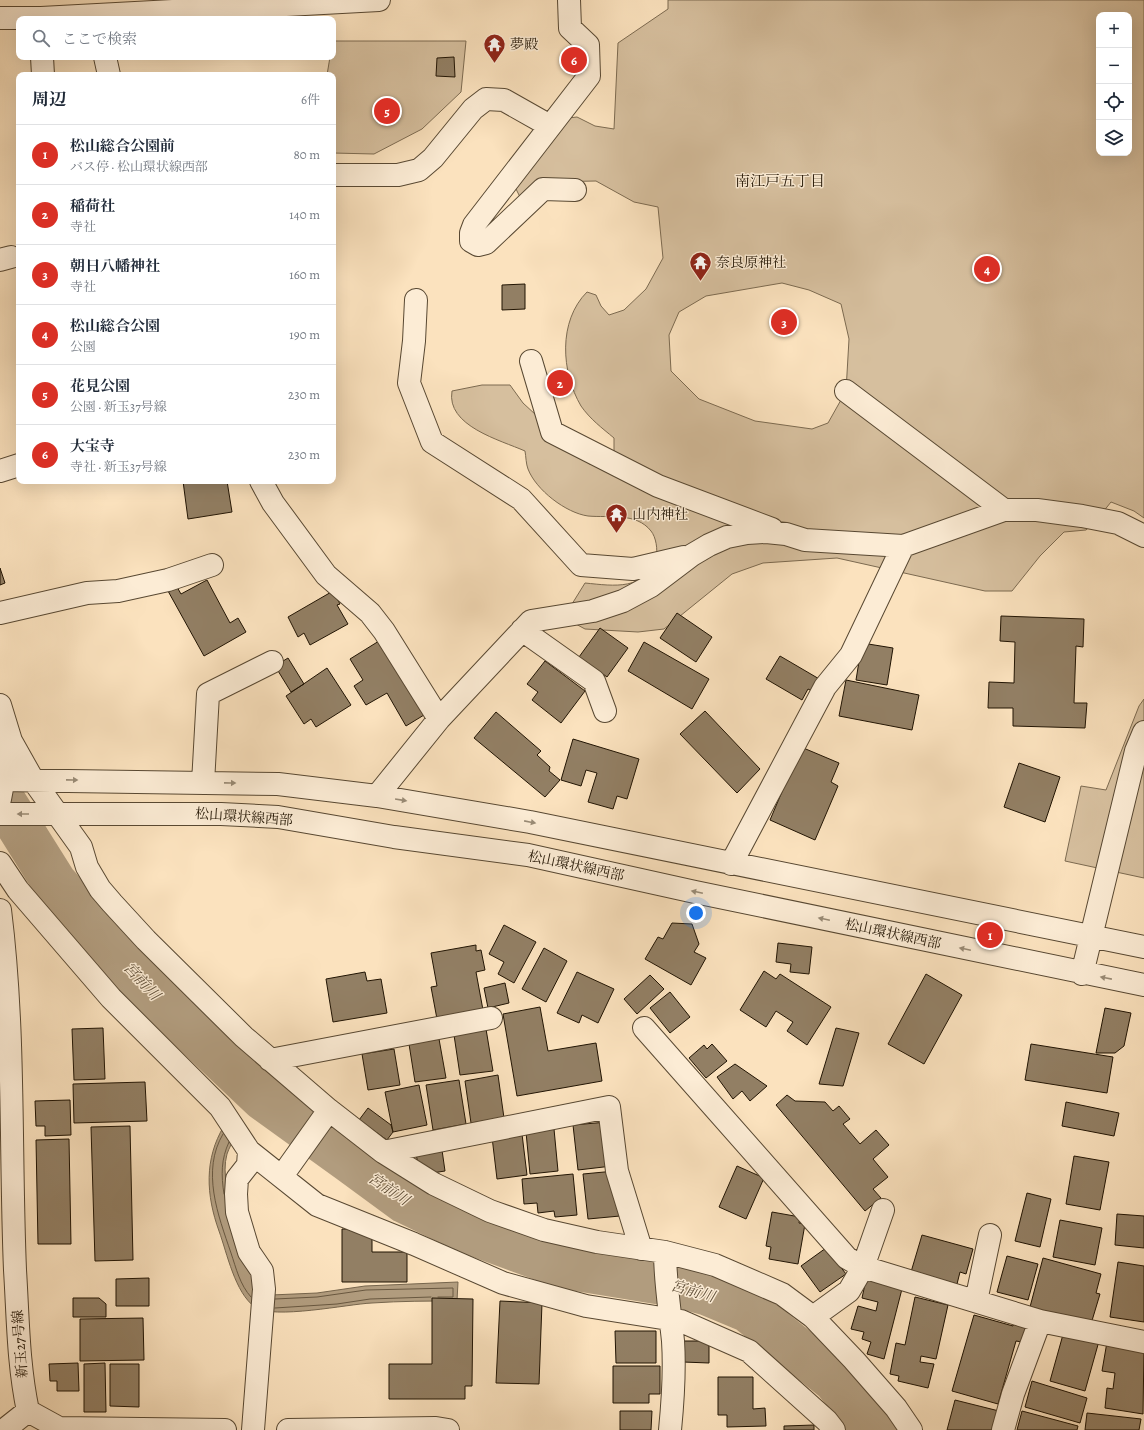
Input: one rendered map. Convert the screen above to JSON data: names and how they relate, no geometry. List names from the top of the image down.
{
  "streets": {
    "street": ["松山環状線西部", "新玉27号線"]
  },
  "districts": ["南江戸五丁目"],
  "water": ["宮前川"],
  "places": {
    "temple": ["夢殿", "奈良原神社", "山内神社"]
  },
  "page": {
    "map_buttons": ["+", "−"],
    "search": "ここで検索",
    "pins": [
      "6",
      "5",
      "4",
      "3",
      "2",
      "1"
    ],
    "heading": ["周辺", "6件"],
    "list": [
      {
        "mark": "1",
        "name": "松山総合公園前",
        "note": "バス停 · 松山環状線西部",
        "value": "80 m"
      },
      {
        "mark": "2",
        "name": "稲荷社",
        "note": "寺社",
        "value": "140 m"
      },
      {
        "mark": "3",
        "name": "朝日八幡神社",
        "note": "寺社",
        "value": "160 m"
      },
      {
        "mark": "4",
        "name": "松山総合公園",
        "note": "公園",
        "value": "190 m"
      },
      {
        "mark": "5",
        "name": "花見公園",
        "note": "公園 · 新玉37号線",
        "value": "230 m"
      },
      {
        "mark": "6",
        "name": "大宝寺",
        "note": "寺社 · 新玉37号線",
        "value": "230 m"
      }
    ]
  }
}
